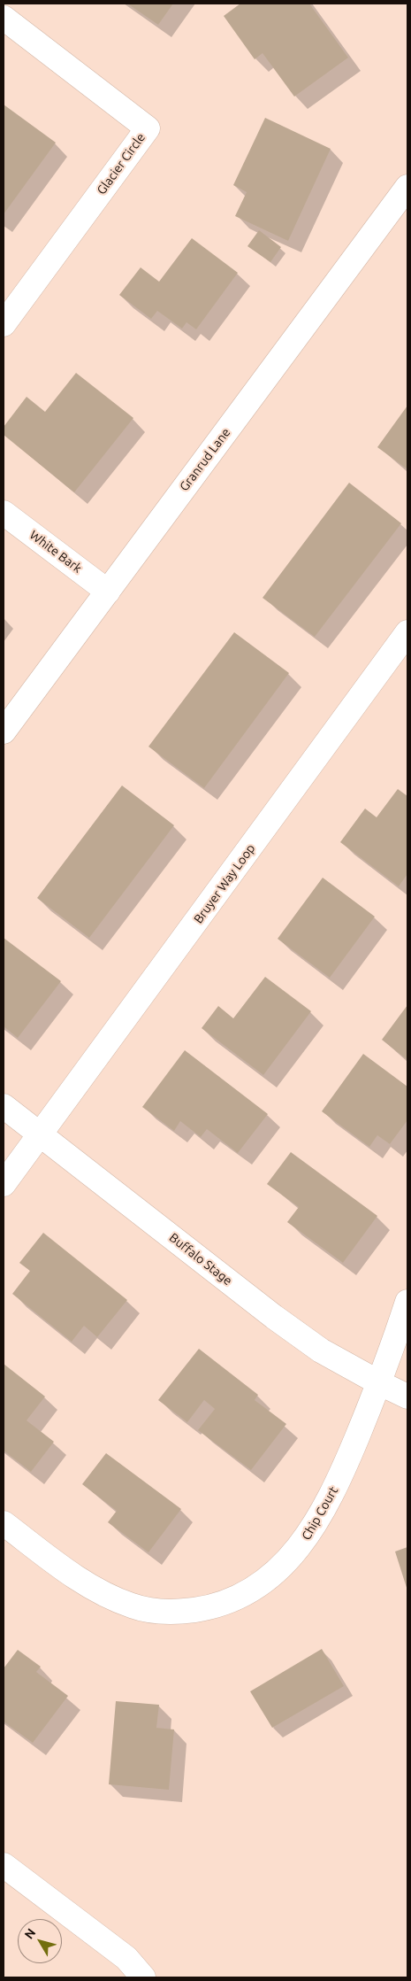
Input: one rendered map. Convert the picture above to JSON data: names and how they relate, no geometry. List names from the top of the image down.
{
  "streets": {
    "street": [
      "Glacier Circle",
      "Granrud Lane",
      "White Bark",
      "Bruyer Way Loop",
      "Buffalo Stage",
      "Chip Court"
    ]
  },
  "crossings": [
    ["Granrud Lane", "White Bark"],
    ["Bruyer Way Loop", "Buffalo Stage"],
    ["Buffalo Stage", "Chip Court"]
  ],
  "north": "top left"
}
